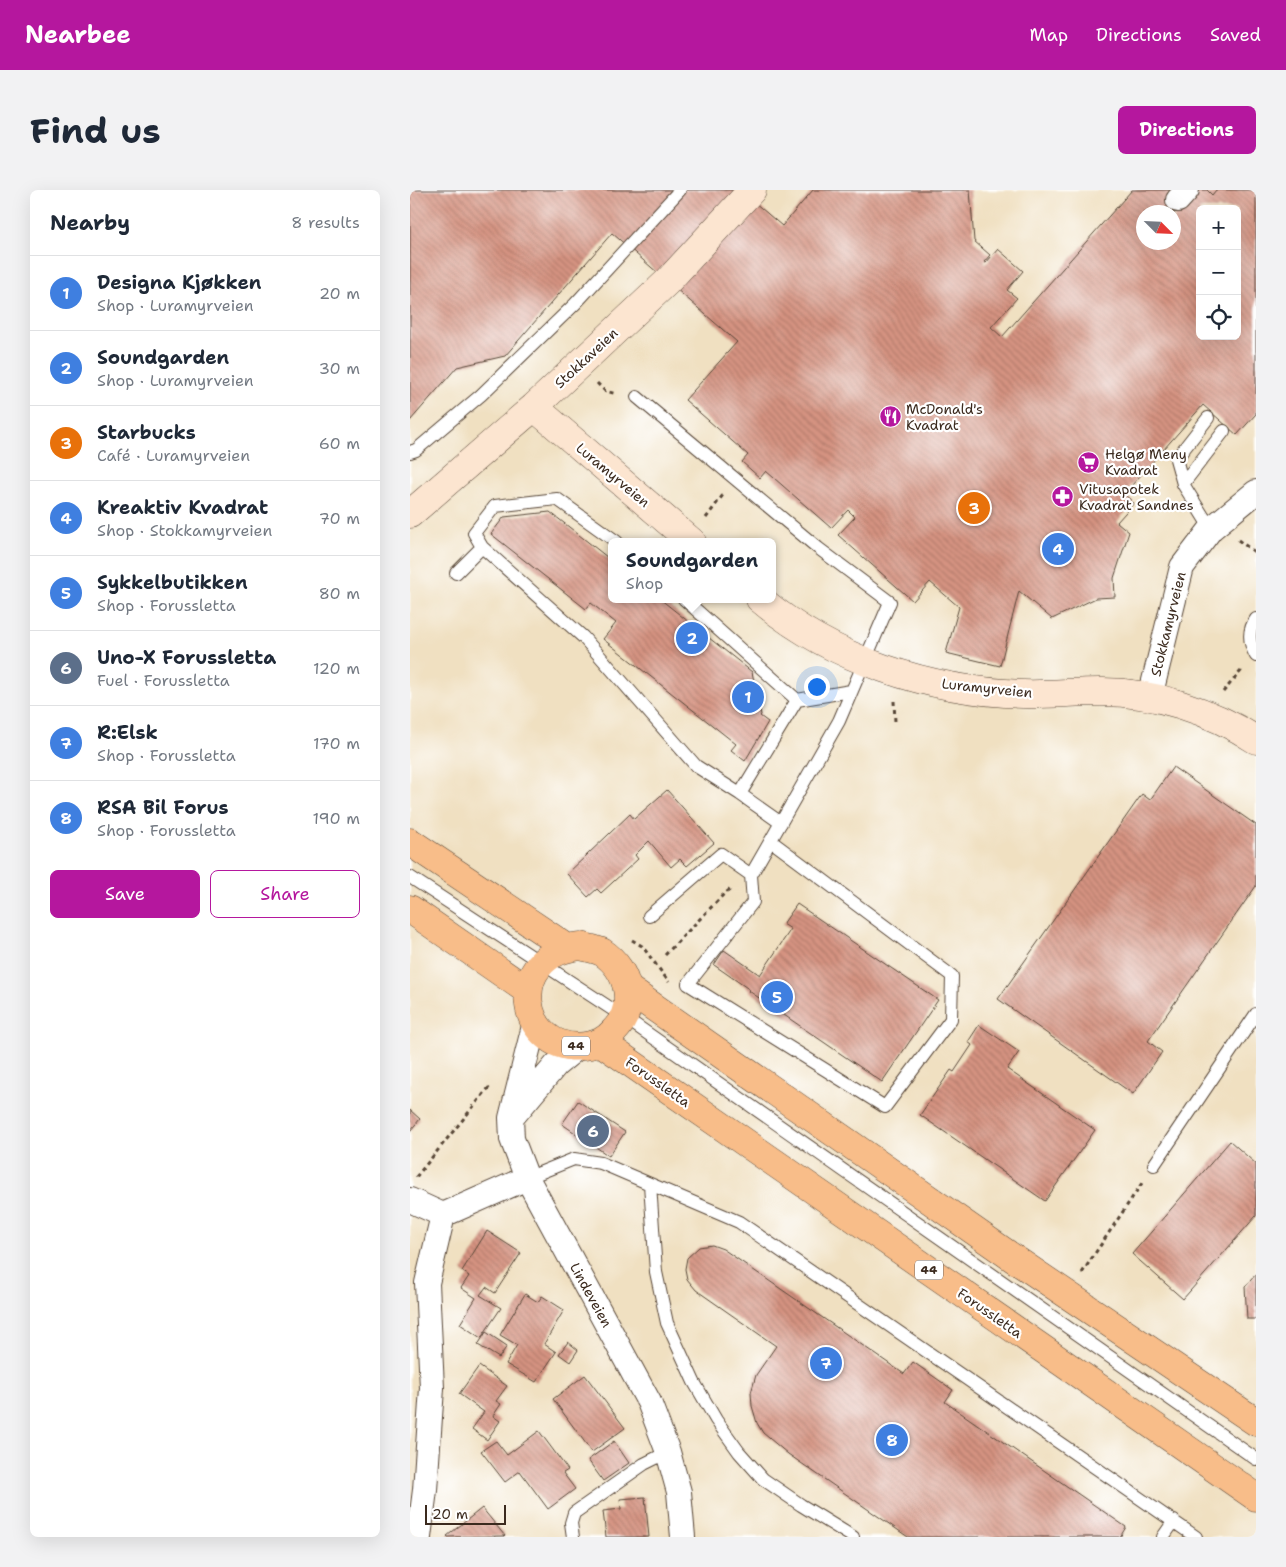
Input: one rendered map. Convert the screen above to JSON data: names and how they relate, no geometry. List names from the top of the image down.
{
  "streets": {
    "main road": ["44", "Forussletta"],
    "street": [
      "Stokkaveien",
      "Luramyrveien",
      "Stokkamyrveien",
      "Lindeveien"
    ]
  },
  "crossings": [
    ["Stokkaveien", "Luramyrveien"],
    ["Luramyrveien", "Stokkamyrveien"],
    ["44", "Forussletta"],
    ["Forussletta", "Lindeveien"]
  ],
  "places": {
    "restaurant": ["McDonald's Kvadrat"],
    "supermarket": ["Helgø Meny Kvadrat"],
    "pharmacy": ["Vitusapotek Kvadrat Sandnes"]
  },
  "scale_bar": "20 m",
  "north": "bottom right",
  "page": {
    "header": "Nearbee",
    "nav": ["Map", "Directions", "Saved"],
    "buttons": [
      "Directions",
      ["Save", "Share"]
    ],
    "title": "Find us",
    "heading": ["Nearby", "8 results"],
    "map_buttons": ["+", "−"],
    "list": [
      {
        "mark": "1",
        "name": "Designa Kjøkken",
        "note": "Shop · Luramyrveien",
        "value": "20 m"
      },
      {
        "mark": "2",
        "name": "Soundgarden",
        "note": "Shop · Luramyrveien",
        "value": "30 m"
      },
      {
        "mark": "3",
        "name": "Starbucks",
        "note": "Café · Luramyrveien",
        "value": "60 m"
      },
      {
        "mark": "4",
        "name": "Kreaktiv Kvadrat",
        "note": "Shop · Stokkamyrveien",
        "value": "70 m"
      },
      {
        "mark": "5",
        "name": "Sykkelbutikken",
        "note": "Shop · Forussletta",
        "value": "80 m"
      },
      {
        "mark": "6",
        "name": "Uno-X Forussletta",
        "note": "Fuel · Forussletta",
        "value": "120 m"
      },
      {
        "mark": "7",
        "name": "R:Elsk",
        "note": "Shop · Forussletta",
        "value": "170 m"
      },
      {
        "mark": "8",
        "name": "RSA Bil Forus",
        "note": "Shop · Forussletta",
        "value": "190 m"
      }
    ],
    "pins": [
      "3",
      "4",
      "2",
      "1",
      "5",
      "6",
      "7",
      "8"
    ],
    "popup": ["Soundgarden", "Shop"],
    "scale": "20 m"
  }
}
